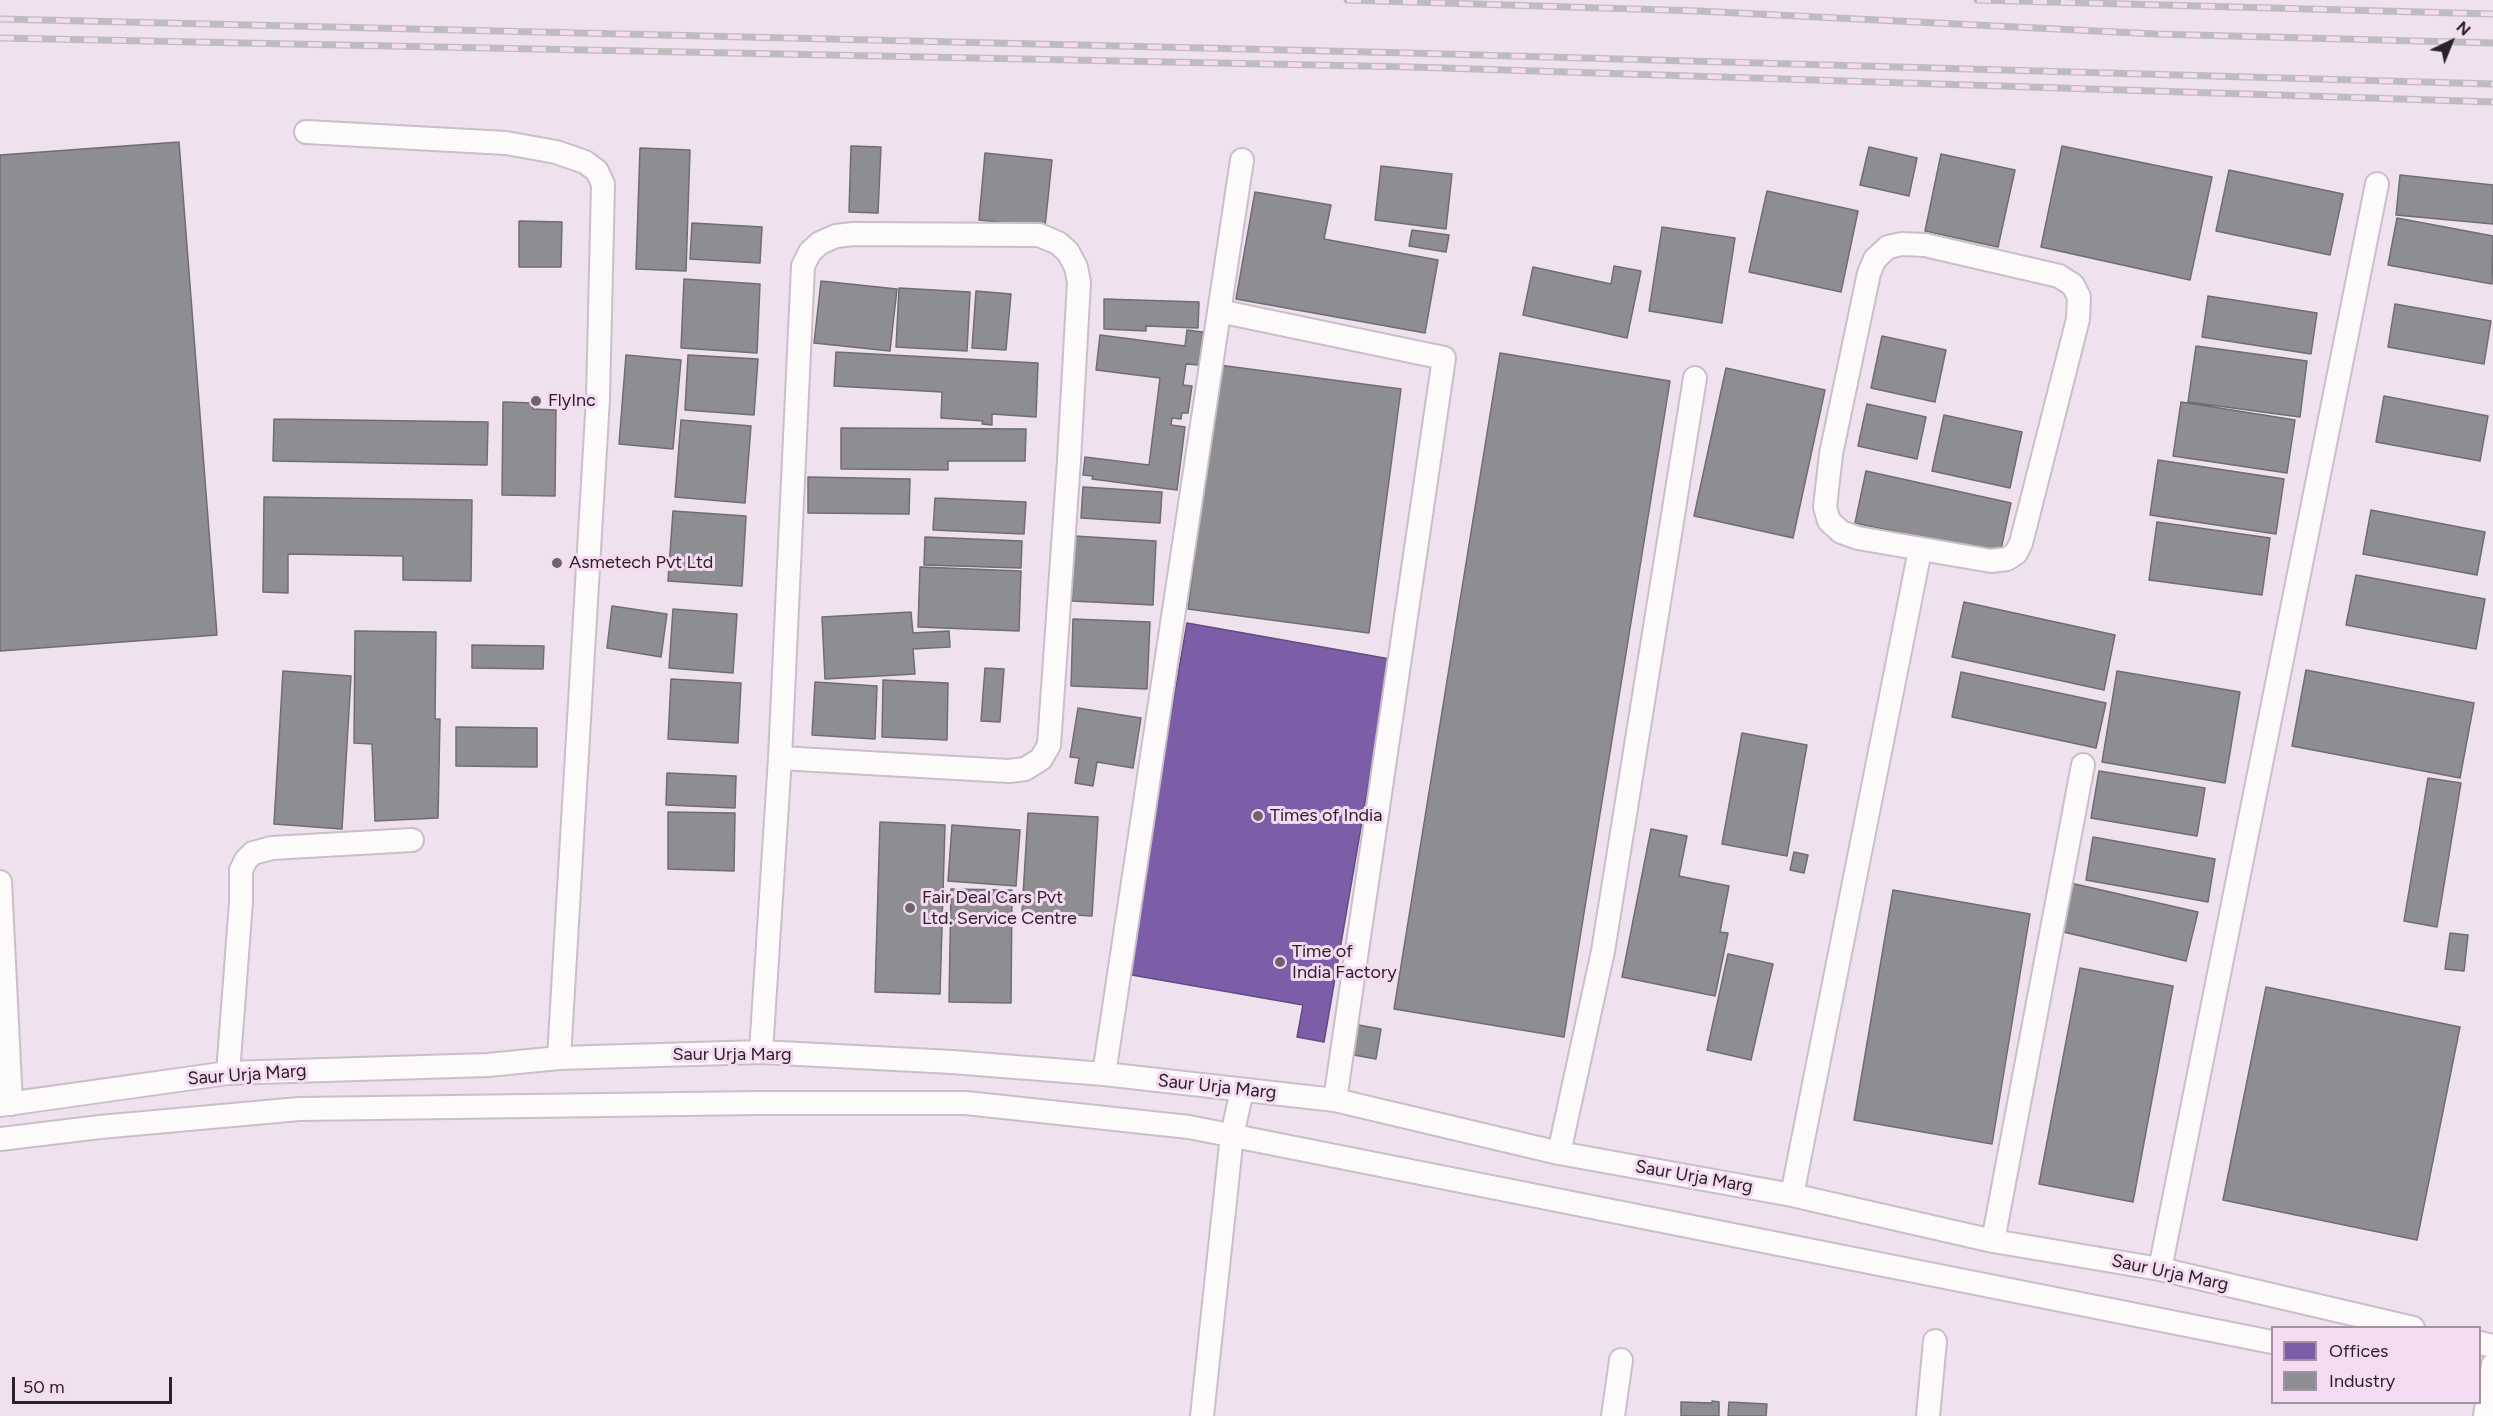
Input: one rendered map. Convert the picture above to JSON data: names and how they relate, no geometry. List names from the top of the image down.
{
  "streets": {
    "street": ["Saur Urja Marg"]
  },
  "places": [
    "FlyInc",
    "Asmetech Pvt Ltd",
    "Times of India",
    "Fair Deal Cars Pvt Ltd. Service Centre",
    "Time of India Factory"
  ],
  "legend": ["Offices", "Industry"],
  "scale_bar": "50 m",
  "north": "top right"
}
